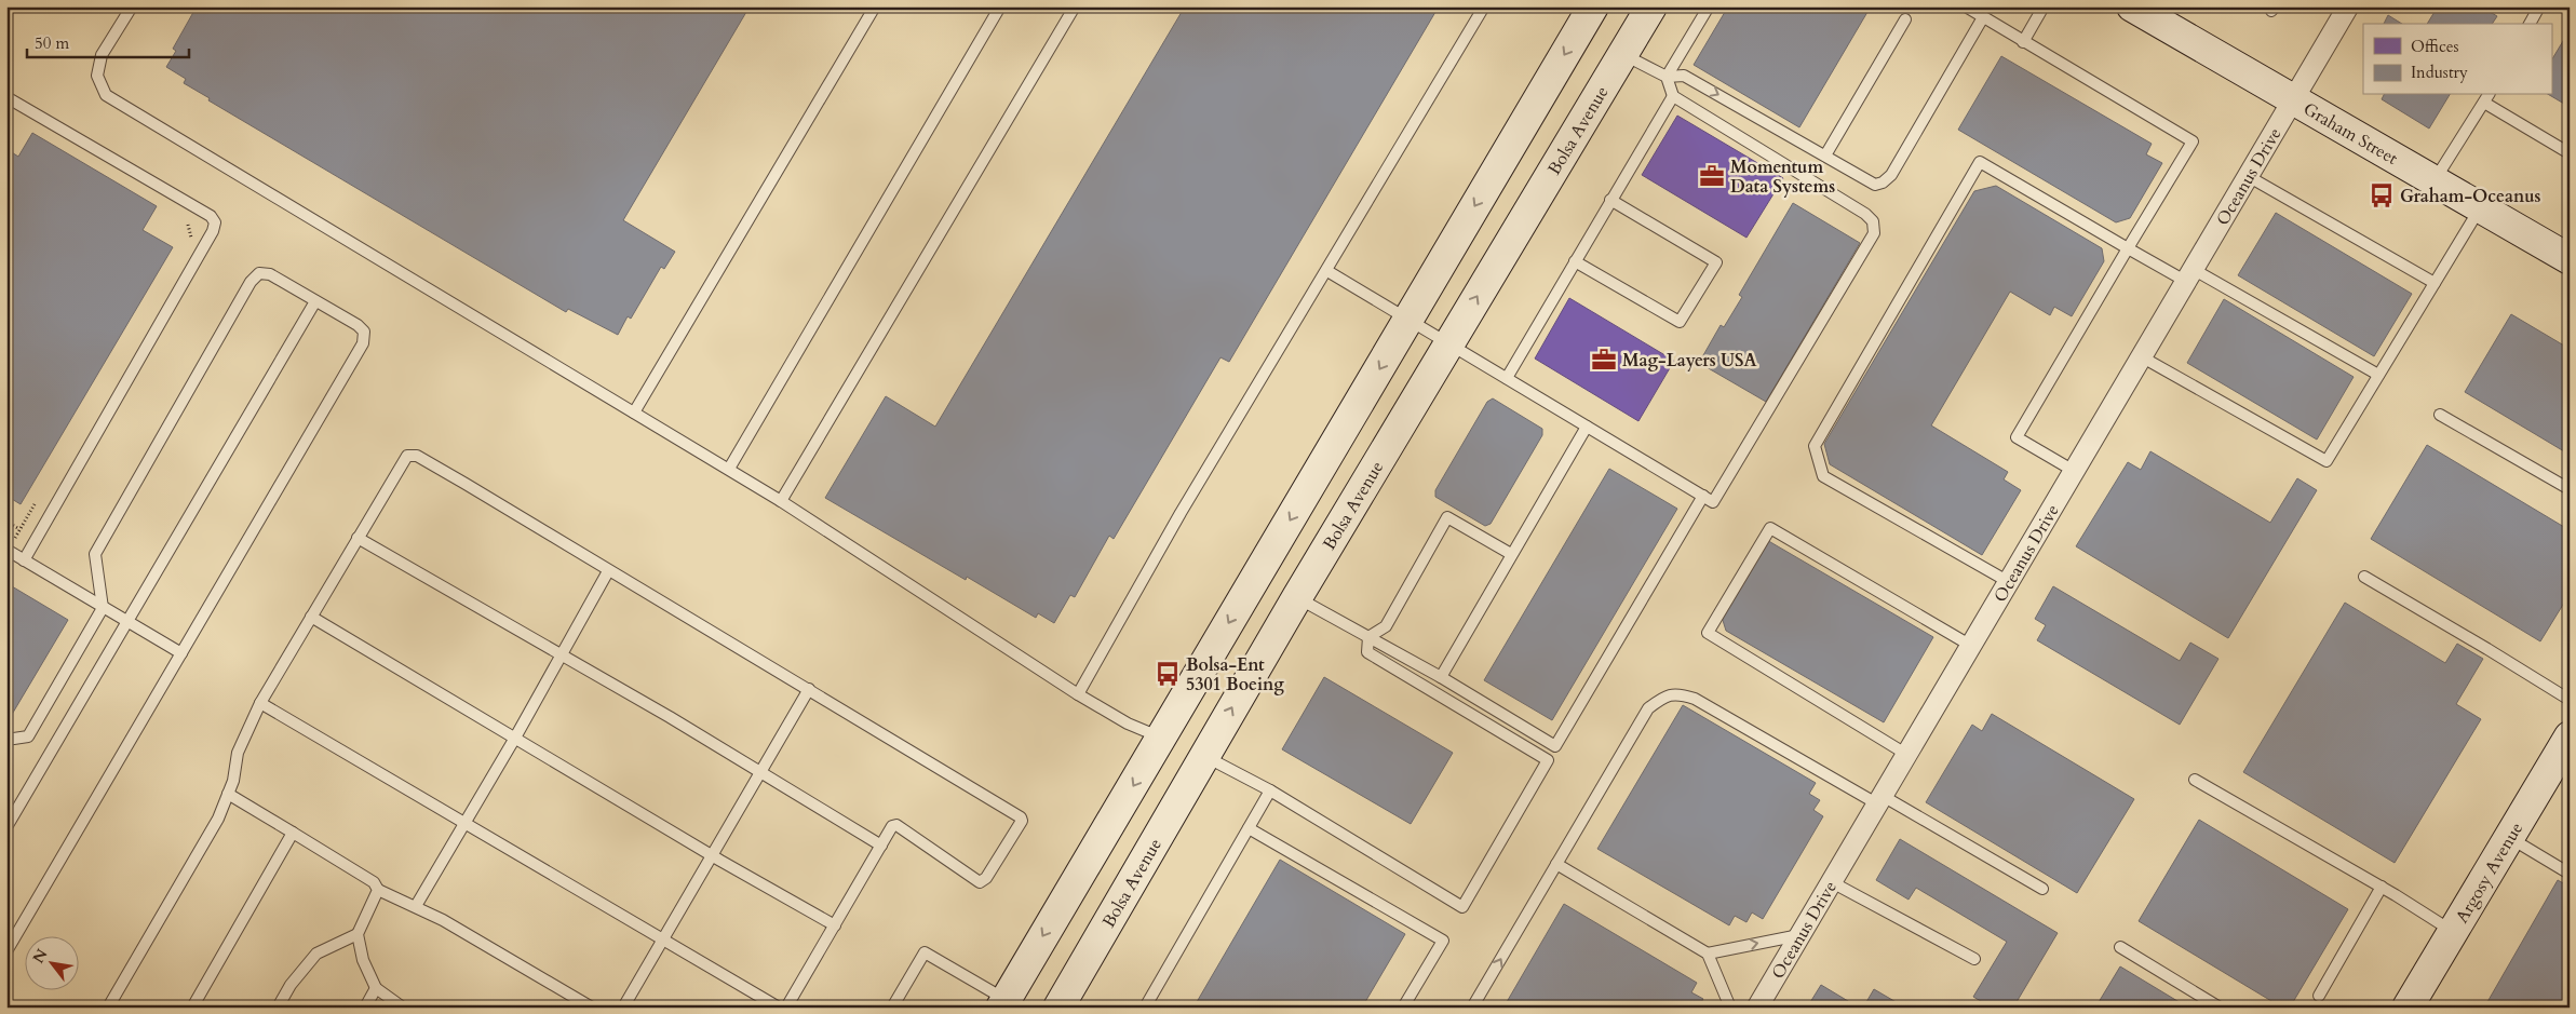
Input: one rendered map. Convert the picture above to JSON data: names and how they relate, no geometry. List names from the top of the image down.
{
  "streets": {
    "main road": ["Bolsa Avenue", "Graham Street", "Argosy Avenue"],
    "street": ["Oceanus Drive"]
  },
  "crossings": [
    ["Graham Street", "Oceanus Drive"]
  ],
  "places": {
    "office": ["Momentum Data Systems", "Mag-Layers USA"],
    "bus stop": ["Graham-Oceanus", "Bolsa-Ent 5301 Boeing"]
  },
  "legend": ["Offices", "Industry"],
  "scale_bar": "50 m",
  "north": "top left"
}
